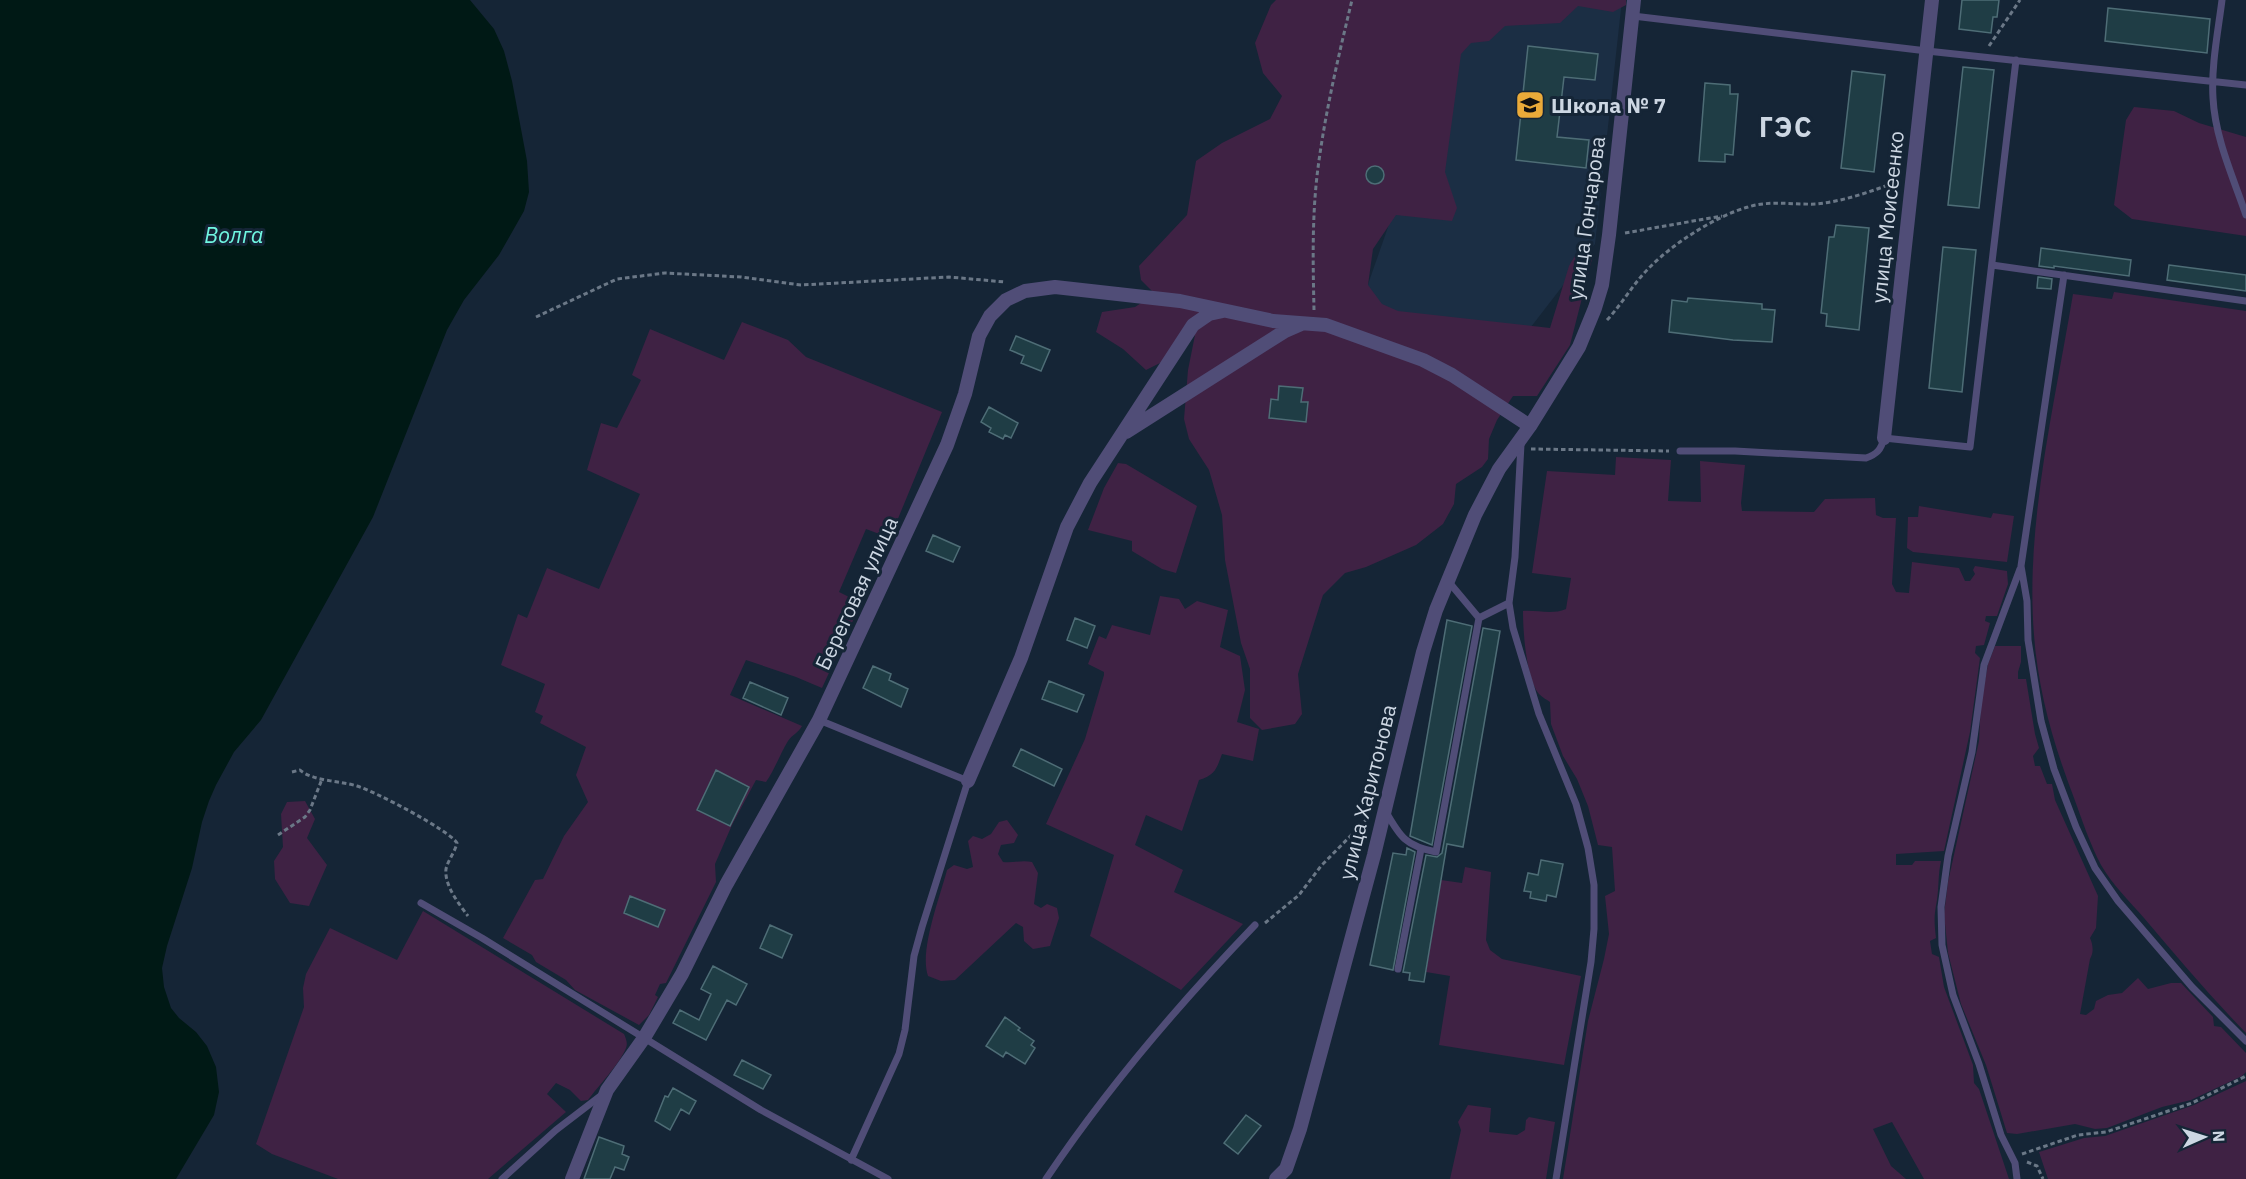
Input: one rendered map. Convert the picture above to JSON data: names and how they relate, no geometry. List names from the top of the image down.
{
  "streets": {
    "street": [
      "улица Моисеенко",
      "улица Гончарова",
      "Береговая улица",
      "улица Харитонова"
    ]
  },
  "crossings": [
    ["улица Гончарова", "Береговая улица"],
    ["улица Гончарова", "улица Харитонова"],
    ["Береговая улица", "улица Харитонова"]
  ],
  "districts": ["ГЭС"],
  "water": ["Волга"],
  "places": {
    "school or university": ["Школа № 7"]
  },
  "north": "right"
}
